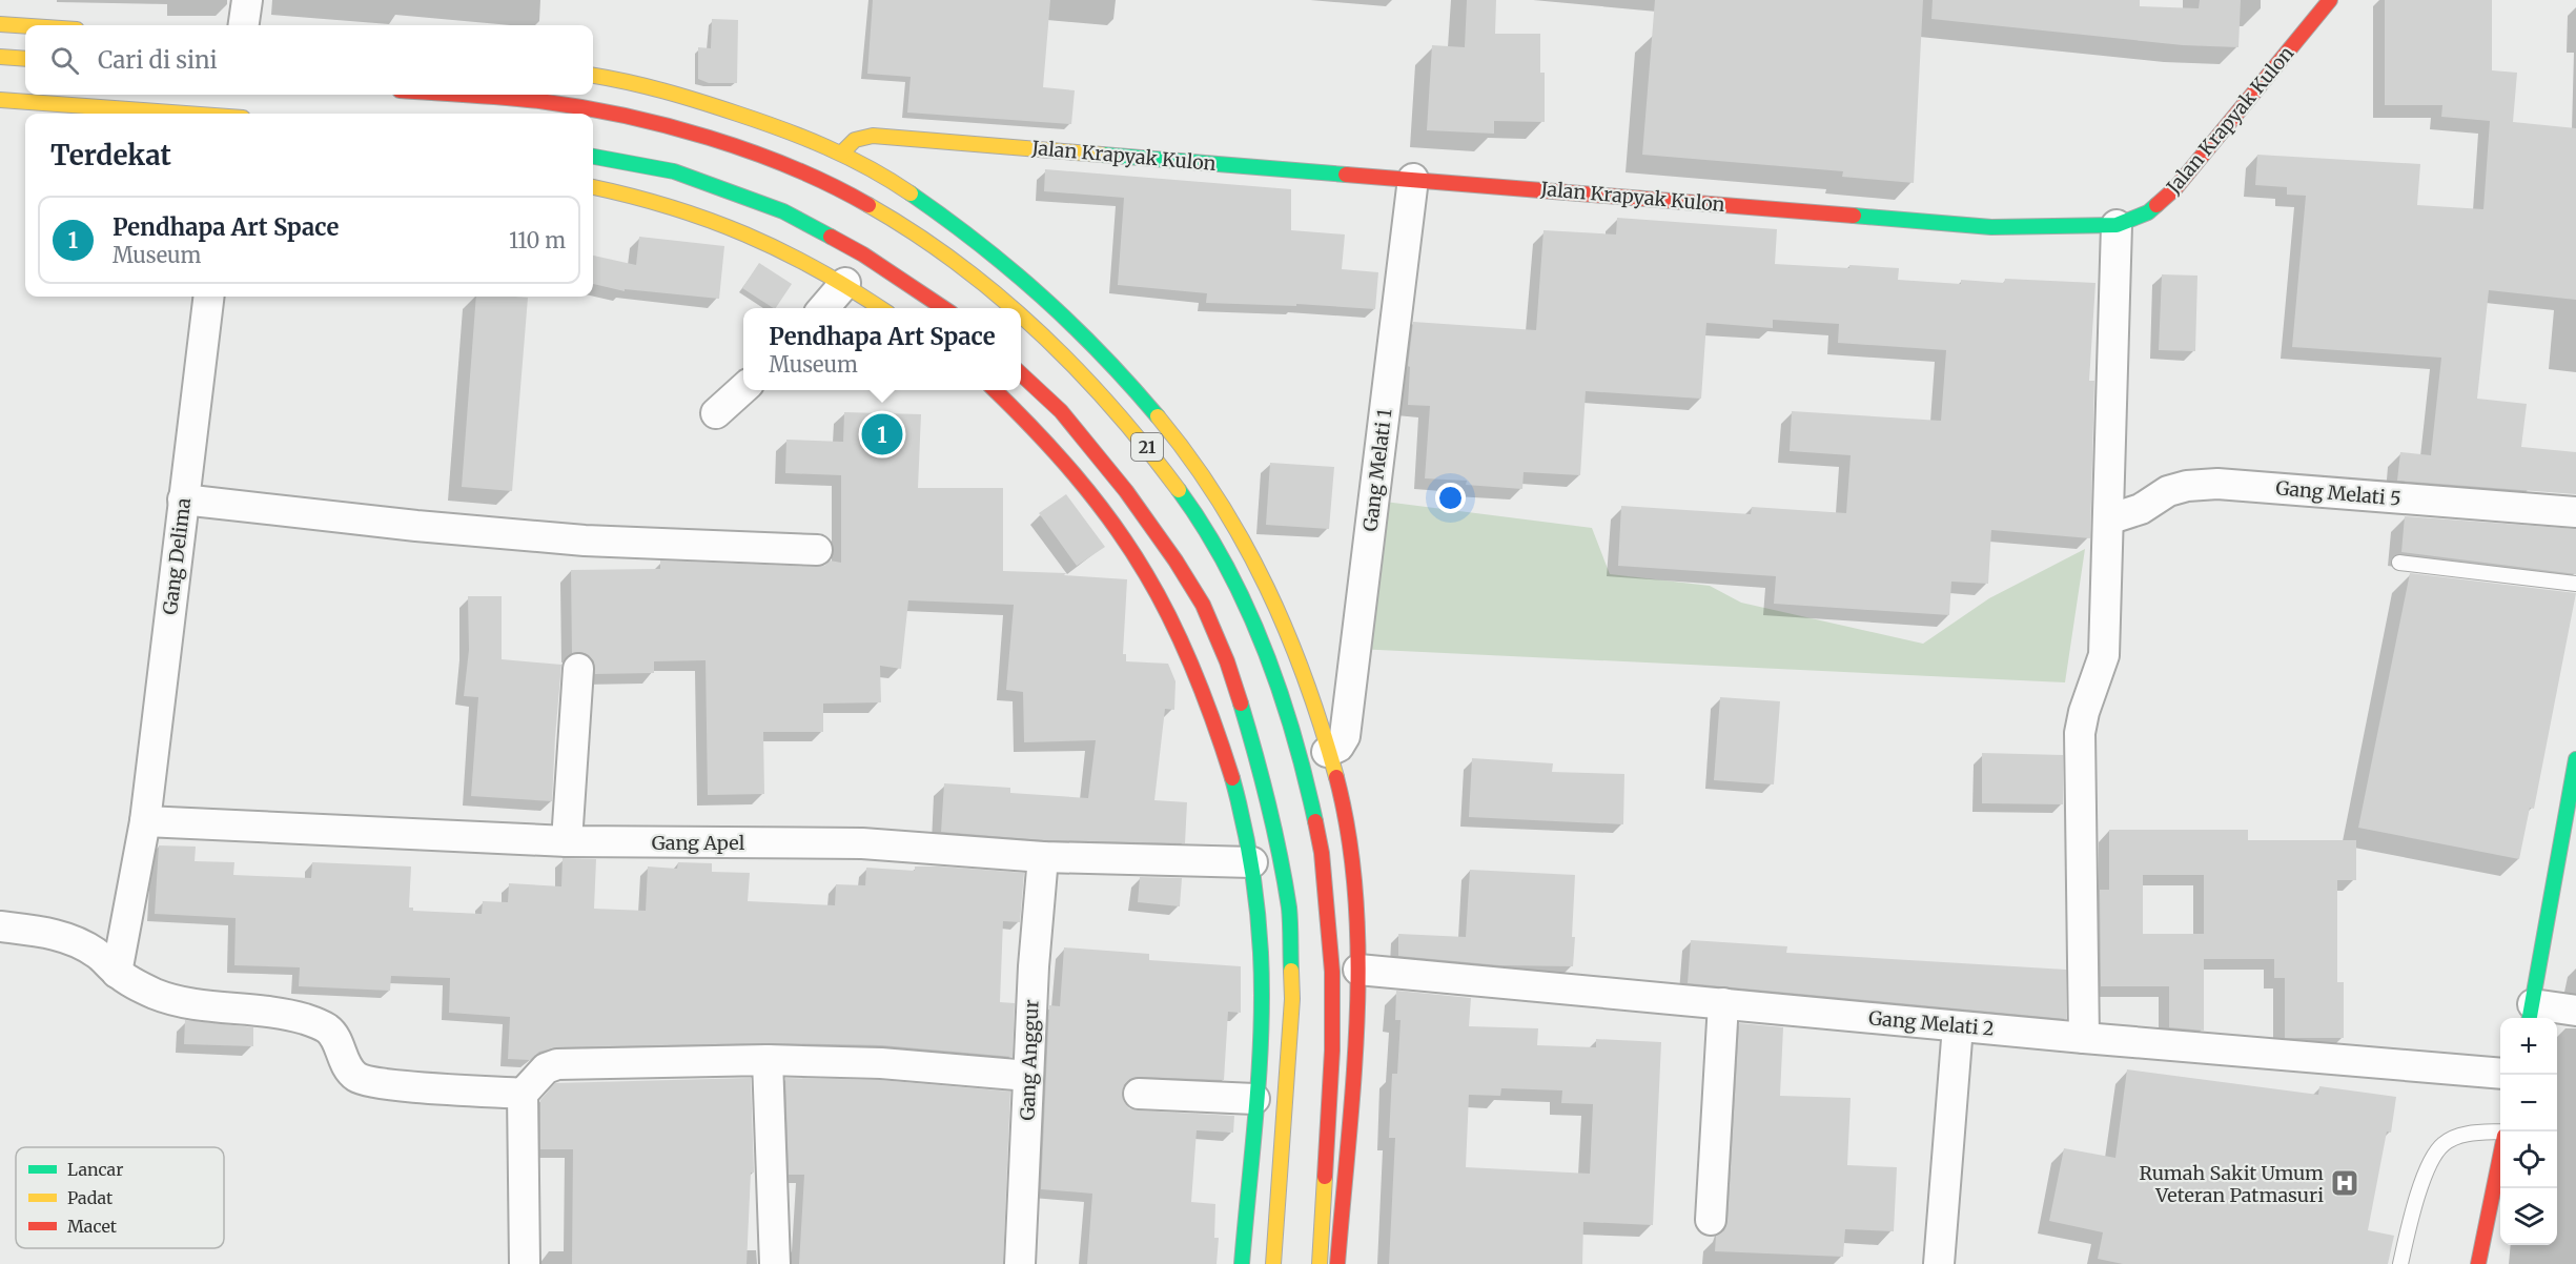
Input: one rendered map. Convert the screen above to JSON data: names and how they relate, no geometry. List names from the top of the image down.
{
  "streets": {
    "main road": ["Jalan Krapyak Kulon", "21"],
    "street": [
      "Gang Melati 1",
      "Gang Melati 5",
      "Gang Delima",
      "Gang Apel",
      "Gang Melati 2",
      "Gang Anggur"
    ]
  },
  "crossings": [
    ["Jalan Krapyak Kulon", "Gang Melati 1"],
    ["Gang Delima", "Gang Apel"],
    ["Gang Apel", "Gang Anggur"]
  ],
  "places": {
    "hospital": ["Rumah Sakit Umum Veteran Patmasuri"]
  },
  "legend": ["Lancar", "Padat", "Macet"],
  "page": {
    "search": "Cari di sini",
    "heading": "Terdekat",
    "list": [
      {
        "mark": "1",
        "name": "Pendhapa Art Space",
        "note": "Museum",
        "value": "110 m"
      }
    ],
    "popup": ["Pendhapa Art Space", "Museum"],
    "pins": "1",
    "map_buttons": ["+", "−"]
  }
}
